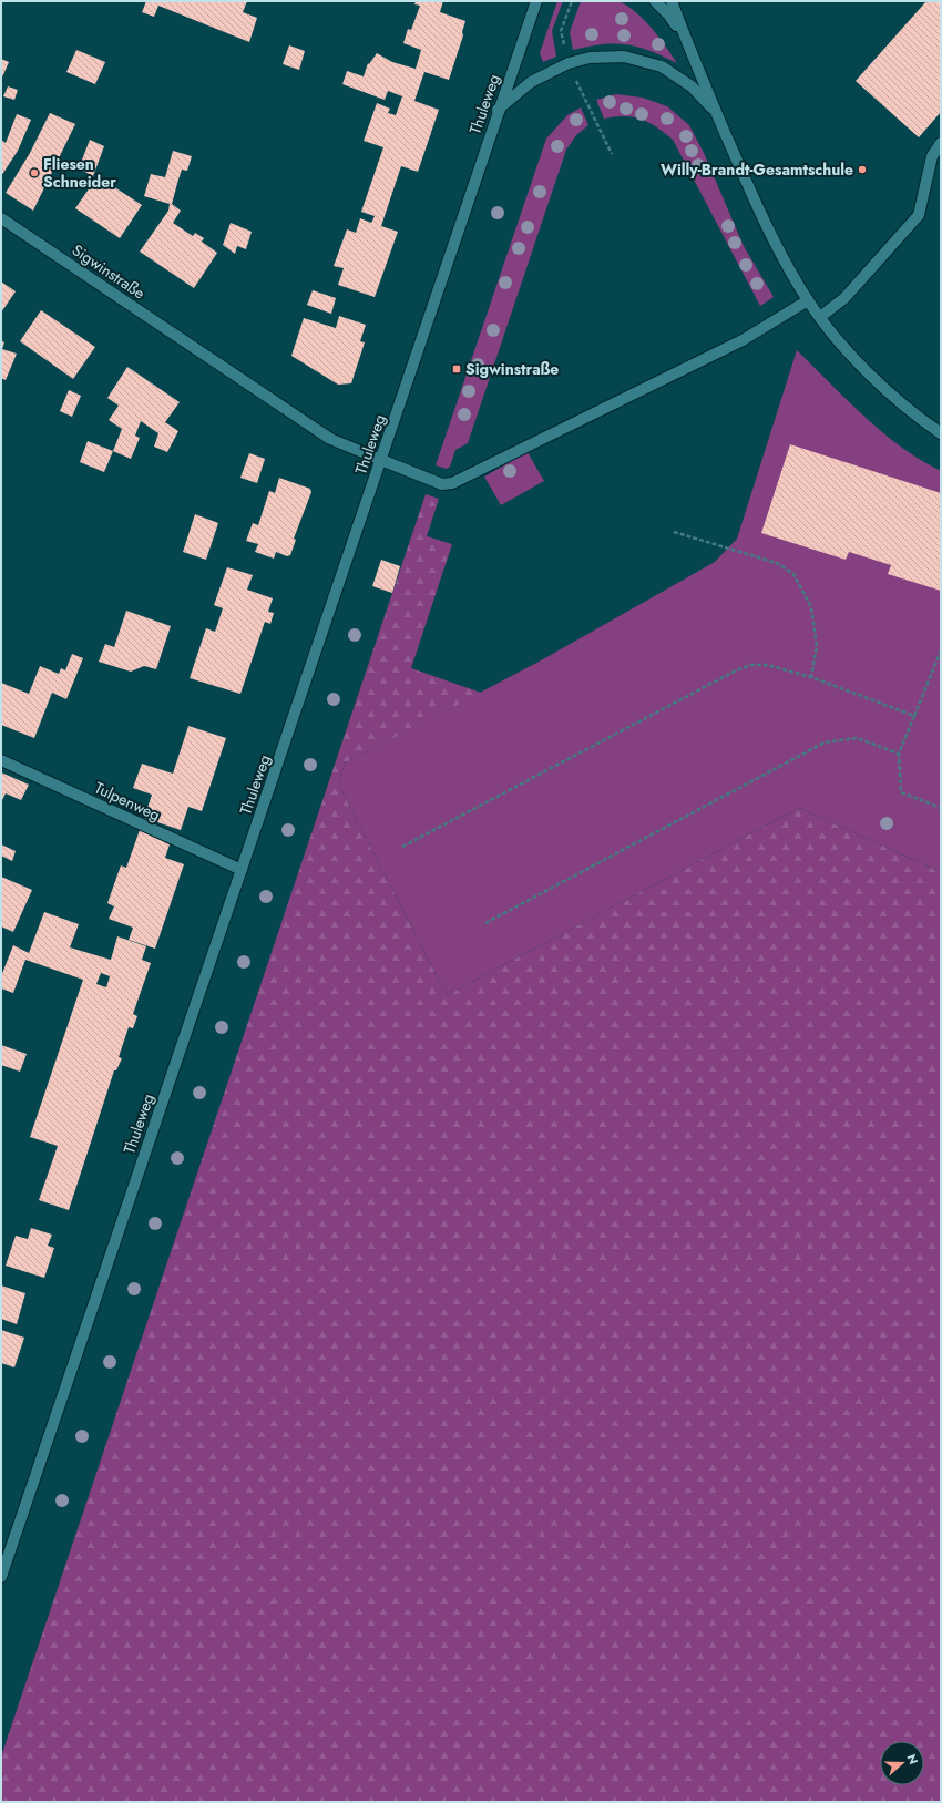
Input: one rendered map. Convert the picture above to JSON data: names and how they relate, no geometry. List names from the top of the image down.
{
  "streets": {
    "street": ["Thuleweg", "Sigwinstraße", "Tulpenweg"]
  },
  "crossings": [
    ["Thuleweg", "Sigwinstraße"],
    ["Thuleweg", "Tulpenweg"]
  ],
  "places": {
    "other": ["Willy-Brandt-Gesamtschule", "Fliesen Schneider"],
    "transit": ["Sigwinstraße"]
  },
  "north": "right"
}
